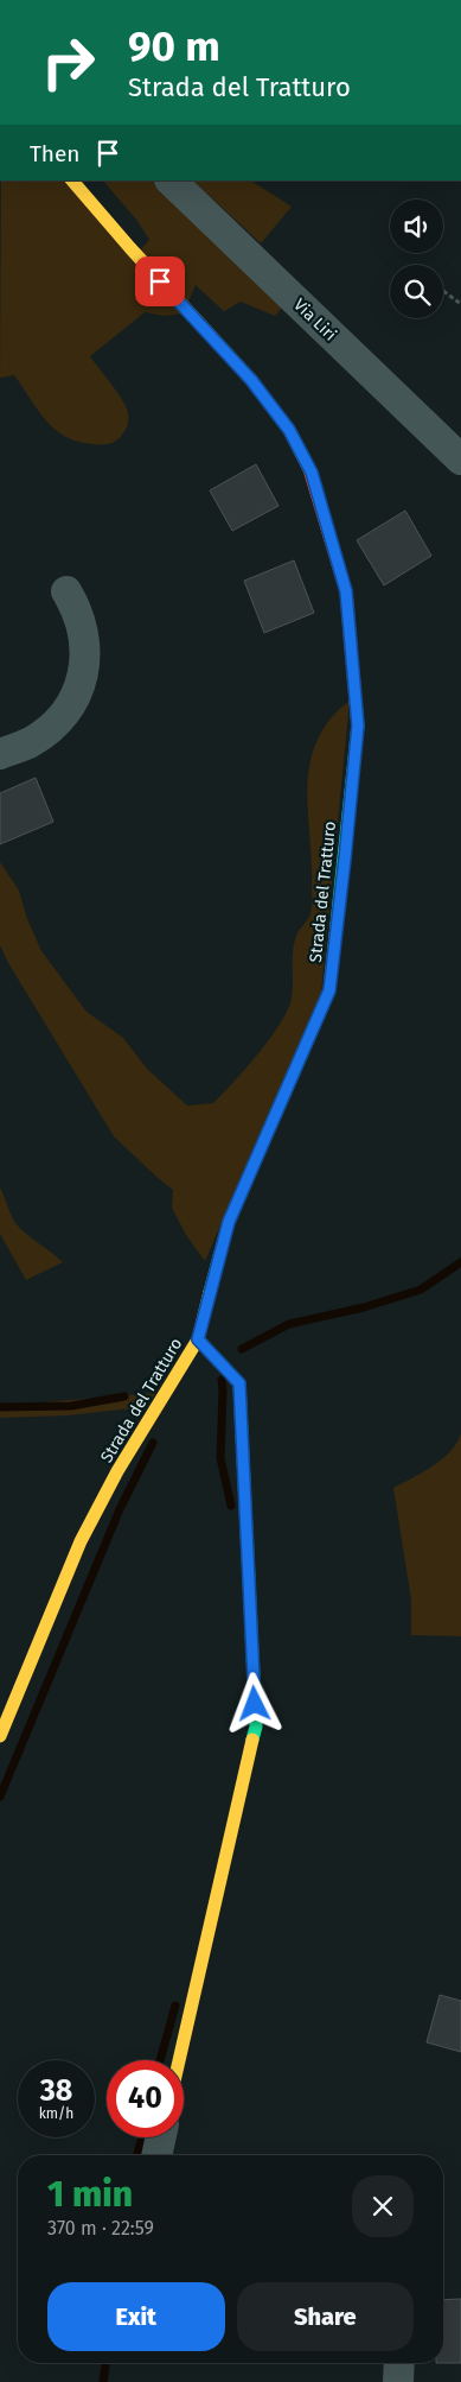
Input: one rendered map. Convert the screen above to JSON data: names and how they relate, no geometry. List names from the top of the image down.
{
  "streets": {
    "street": ["Via Liri", "Strada del Tratturo"]
  },
  "page": {
    "turn": ["90 m", "Strada del Tratturo"],
    "then": "Then",
    "speed": "38 km/h",
    "limit": "40",
    "heading": ["1 min", "370 m · 22:59"],
    "buttons": ["Exit", "Share"]
  }
}
